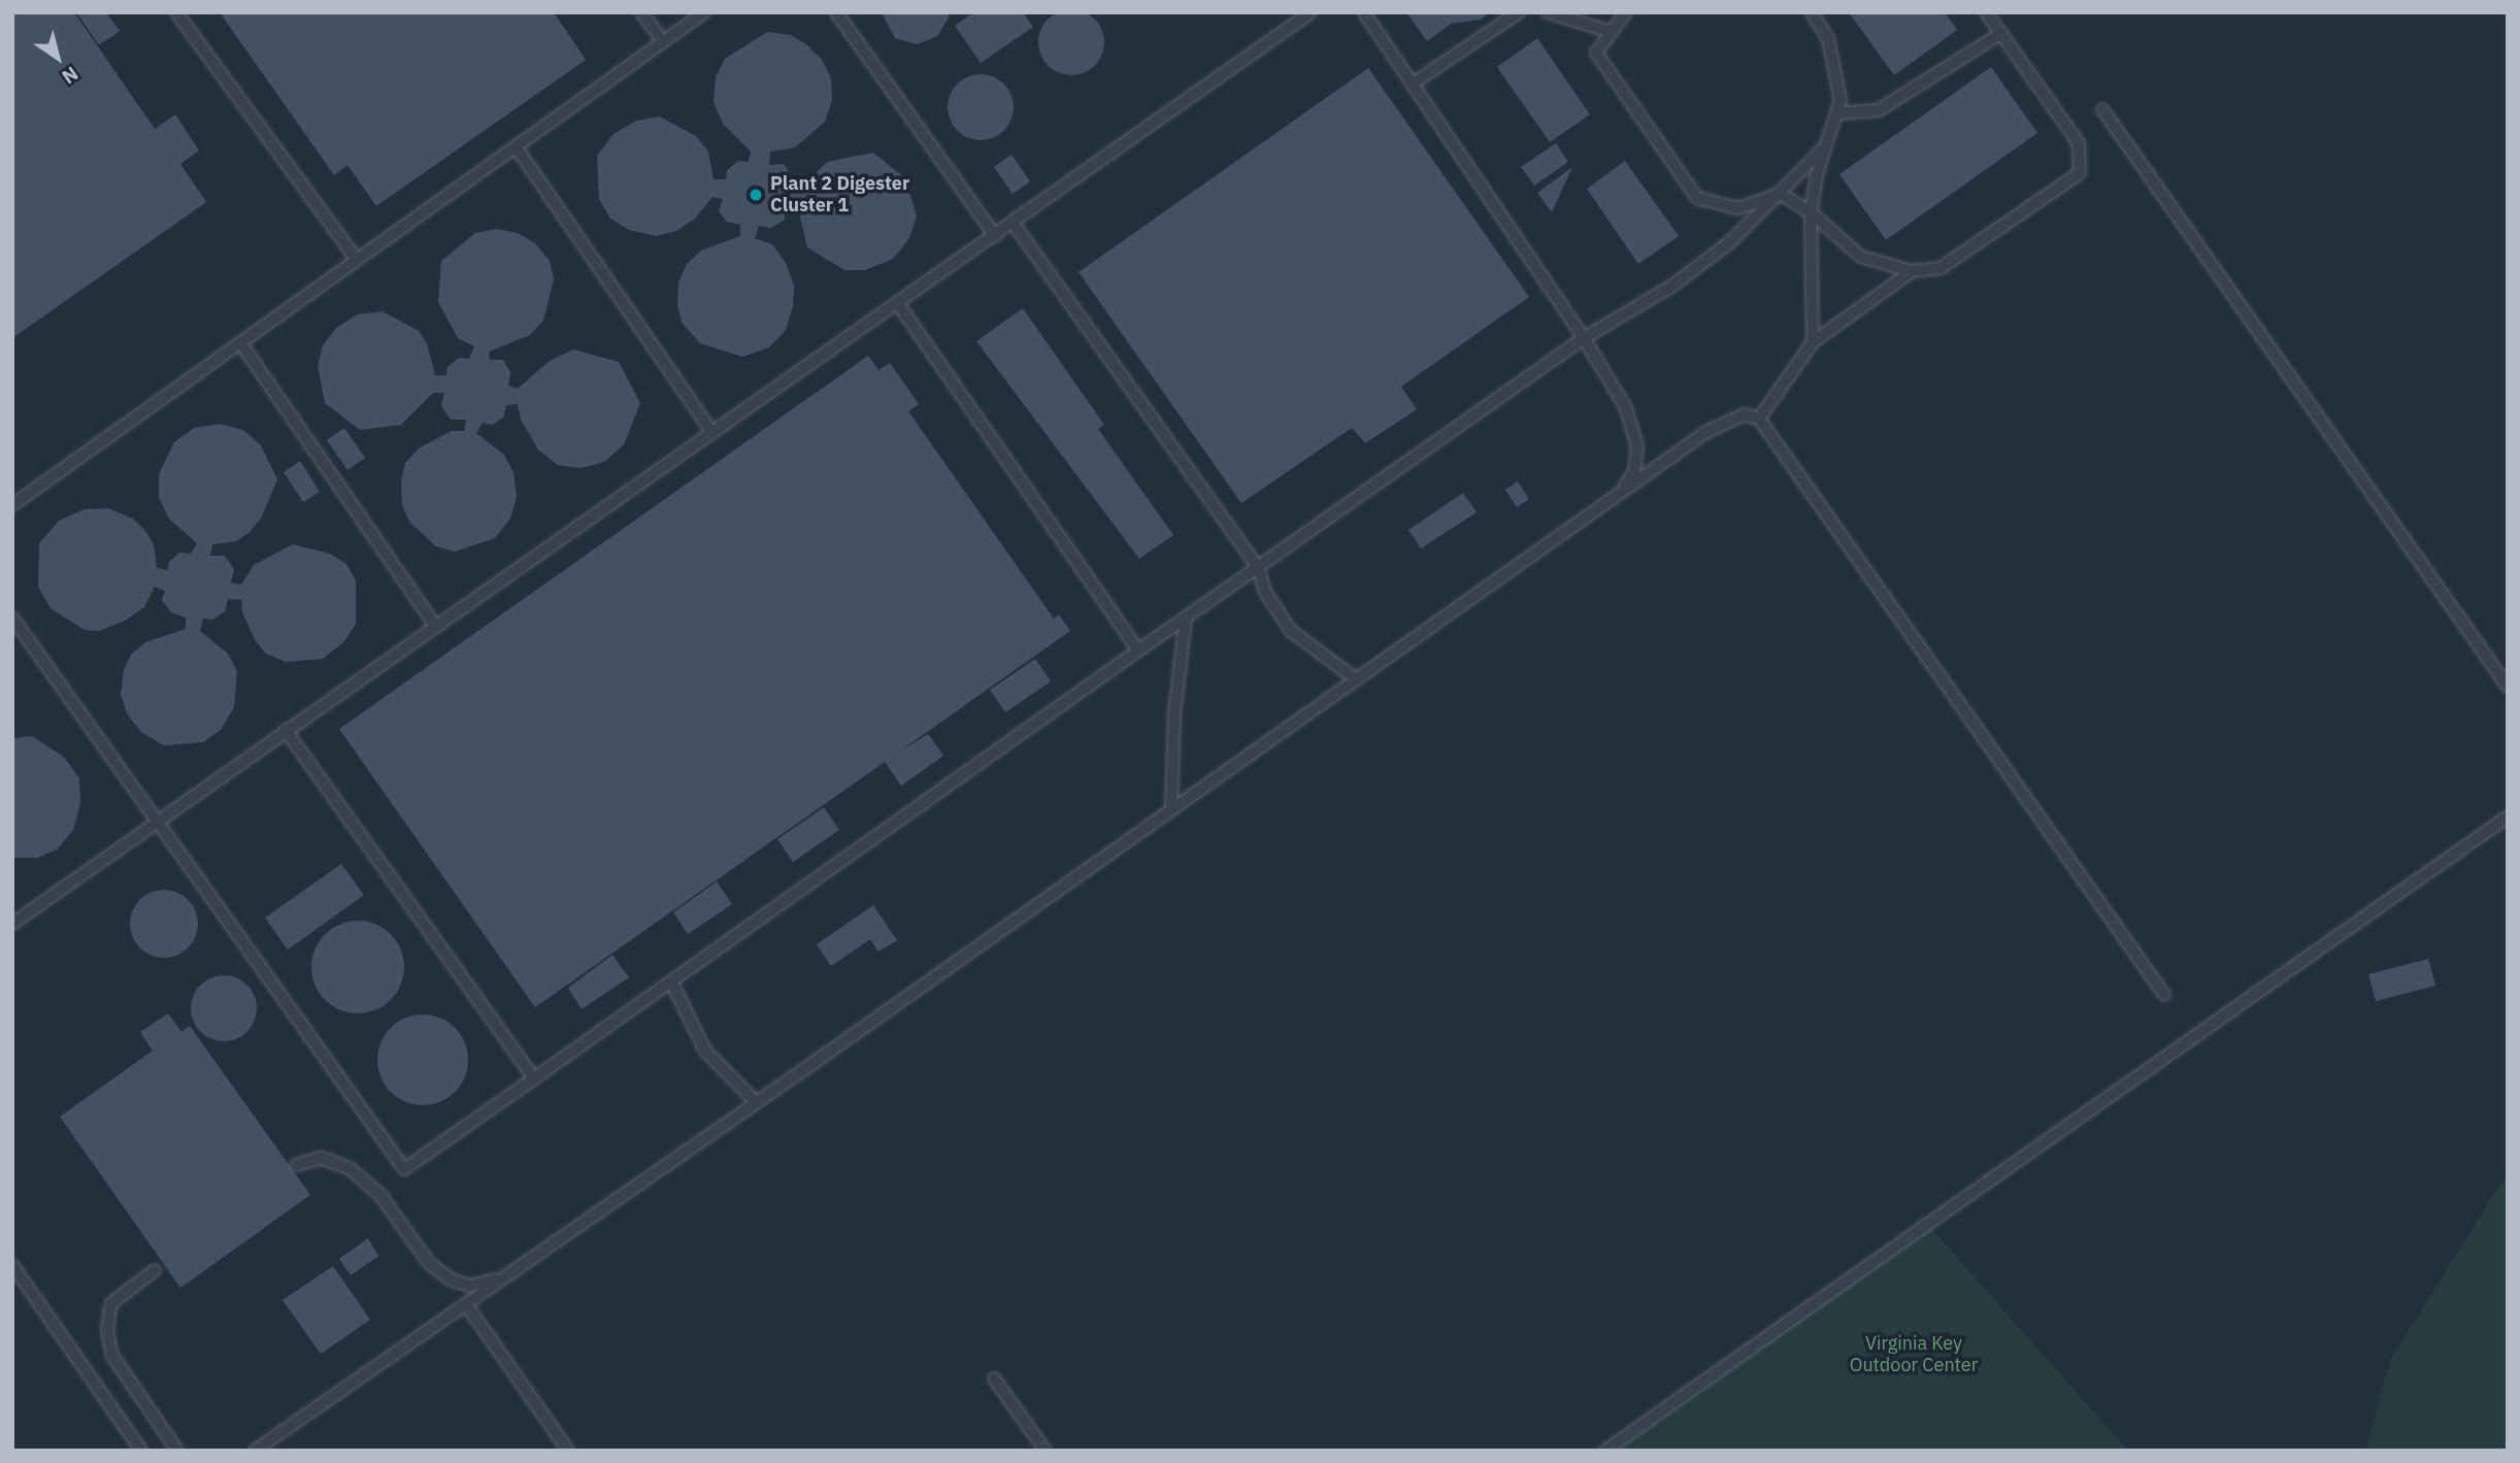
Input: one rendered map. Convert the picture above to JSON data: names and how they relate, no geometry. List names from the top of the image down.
{
  "parks": ["Virginia Key Outdoor Center"],
  "places": ["Plant 2 Digester Cluster 1"],
  "north": "bottom right"
}
